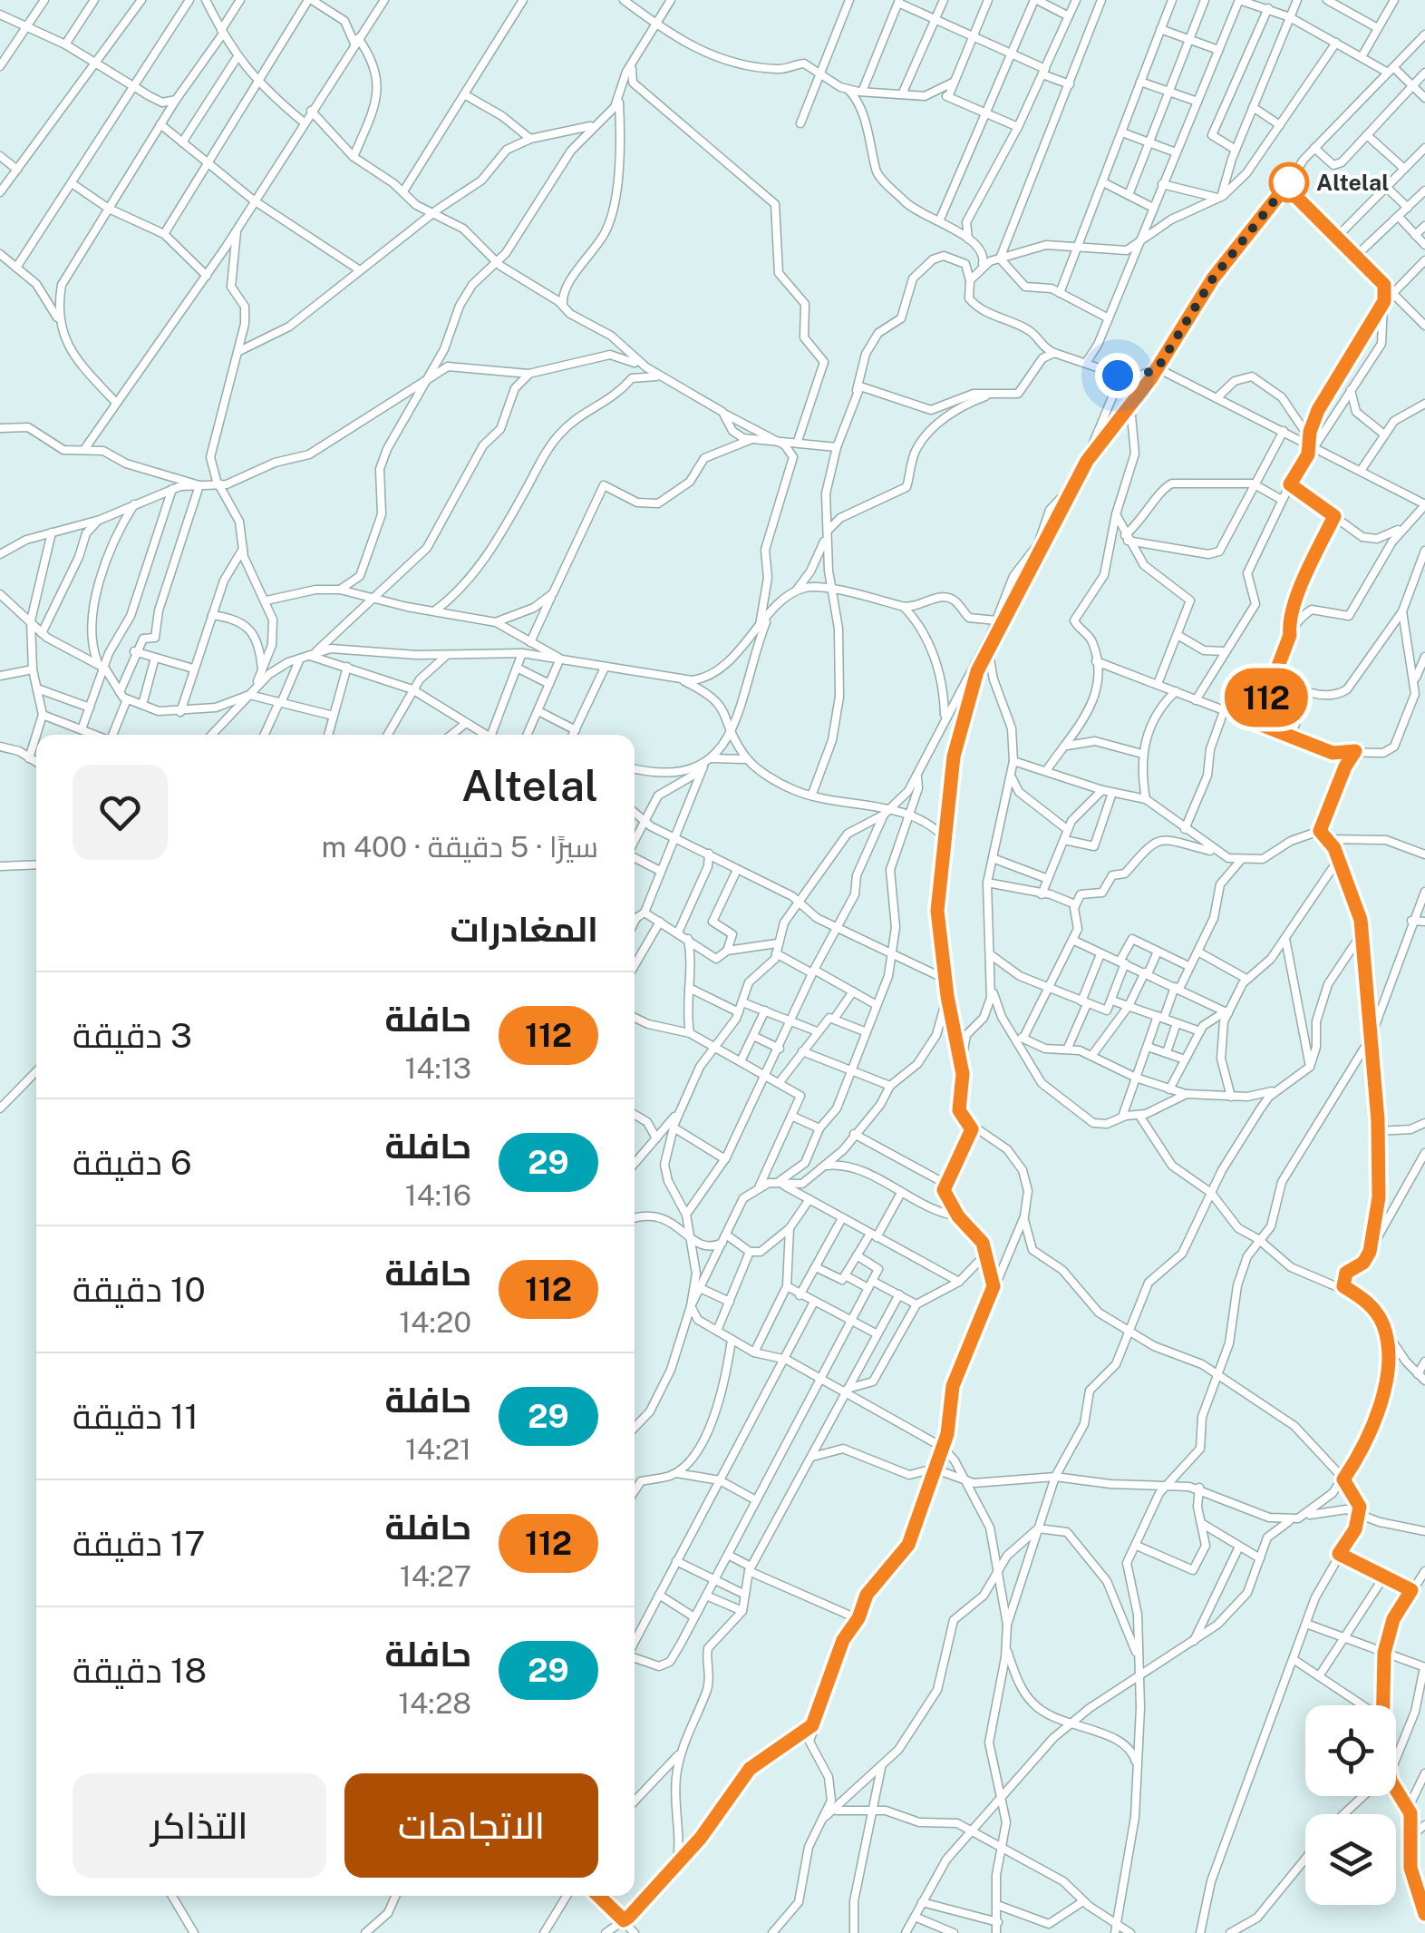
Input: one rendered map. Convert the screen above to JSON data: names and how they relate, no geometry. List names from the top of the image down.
{
  "places": ["Altelal"],
  "lines": ["bus line 112"],
  "page": {
    "on_map": "112",
    "heading": [
      ["Altelal", "سيرًا · 5 دقيقة · 400 m"],
      "المغادرات"
    ],
    "list": [
      {
        "mark": "112",
        "name": "حافلة",
        "note": "14:13",
        "value": "3 دقيقة"
      },
      {
        "mark": "29",
        "name": "حافلة",
        "note": "14:16",
        "value": "6 دقيقة"
      },
      {
        "mark": "112",
        "name": "حافلة",
        "note": "14:20",
        "value": "10 دقيقة"
      },
      {
        "mark": "29",
        "name": "حافلة",
        "note": "14:21",
        "value": "11 دقيقة"
      },
      {
        "mark": "112",
        "name": "حافلة",
        "note": "14:27",
        "value": "17 دقيقة"
      },
      {
        "mark": "29",
        "name": "حافلة",
        "note": "14:28",
        "value": "18 دقيقة"
      }
    ],
    "buttons": ["الاتجاهات", "التذاكر"]
  }
}
